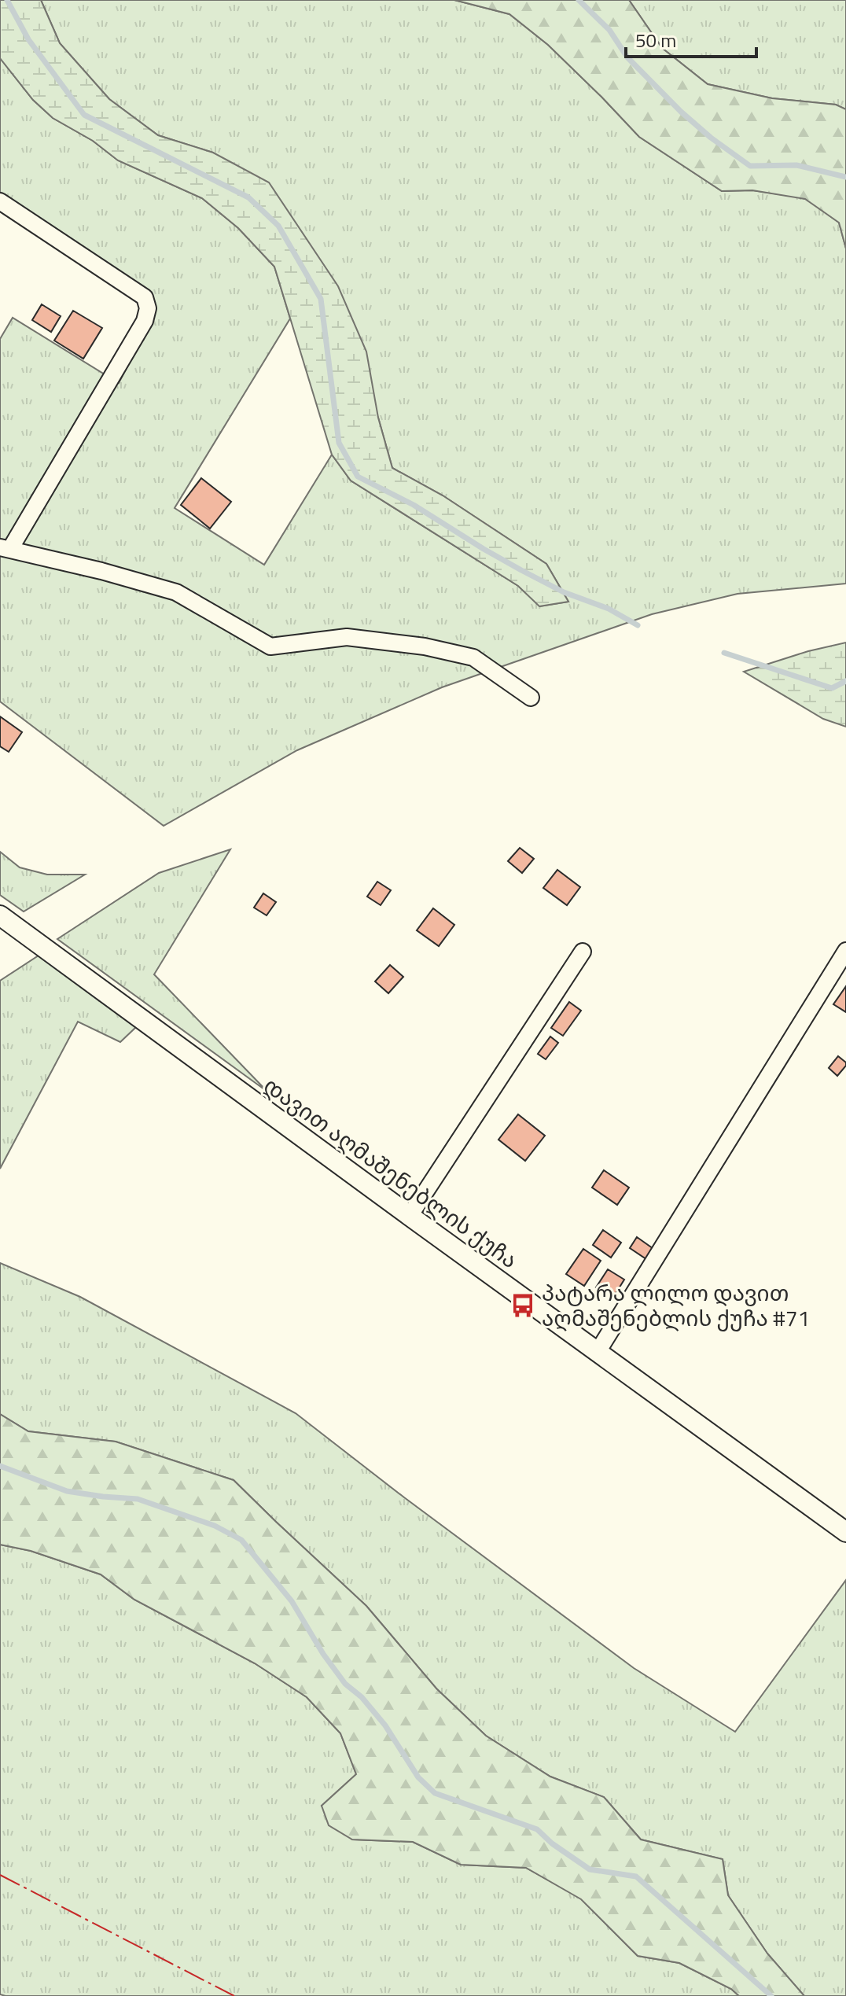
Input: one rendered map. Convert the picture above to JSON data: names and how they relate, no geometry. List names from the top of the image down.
{
  "streets": {
    "street": ["დავით აღმაშენებლის ქუჩა"]
  },
  "places": {
    "bus stop": ["პატარა ლილო დავით აღმაშენებლის ქუჩა #71"]
  },
  "scale_bar": "50 m"
}
